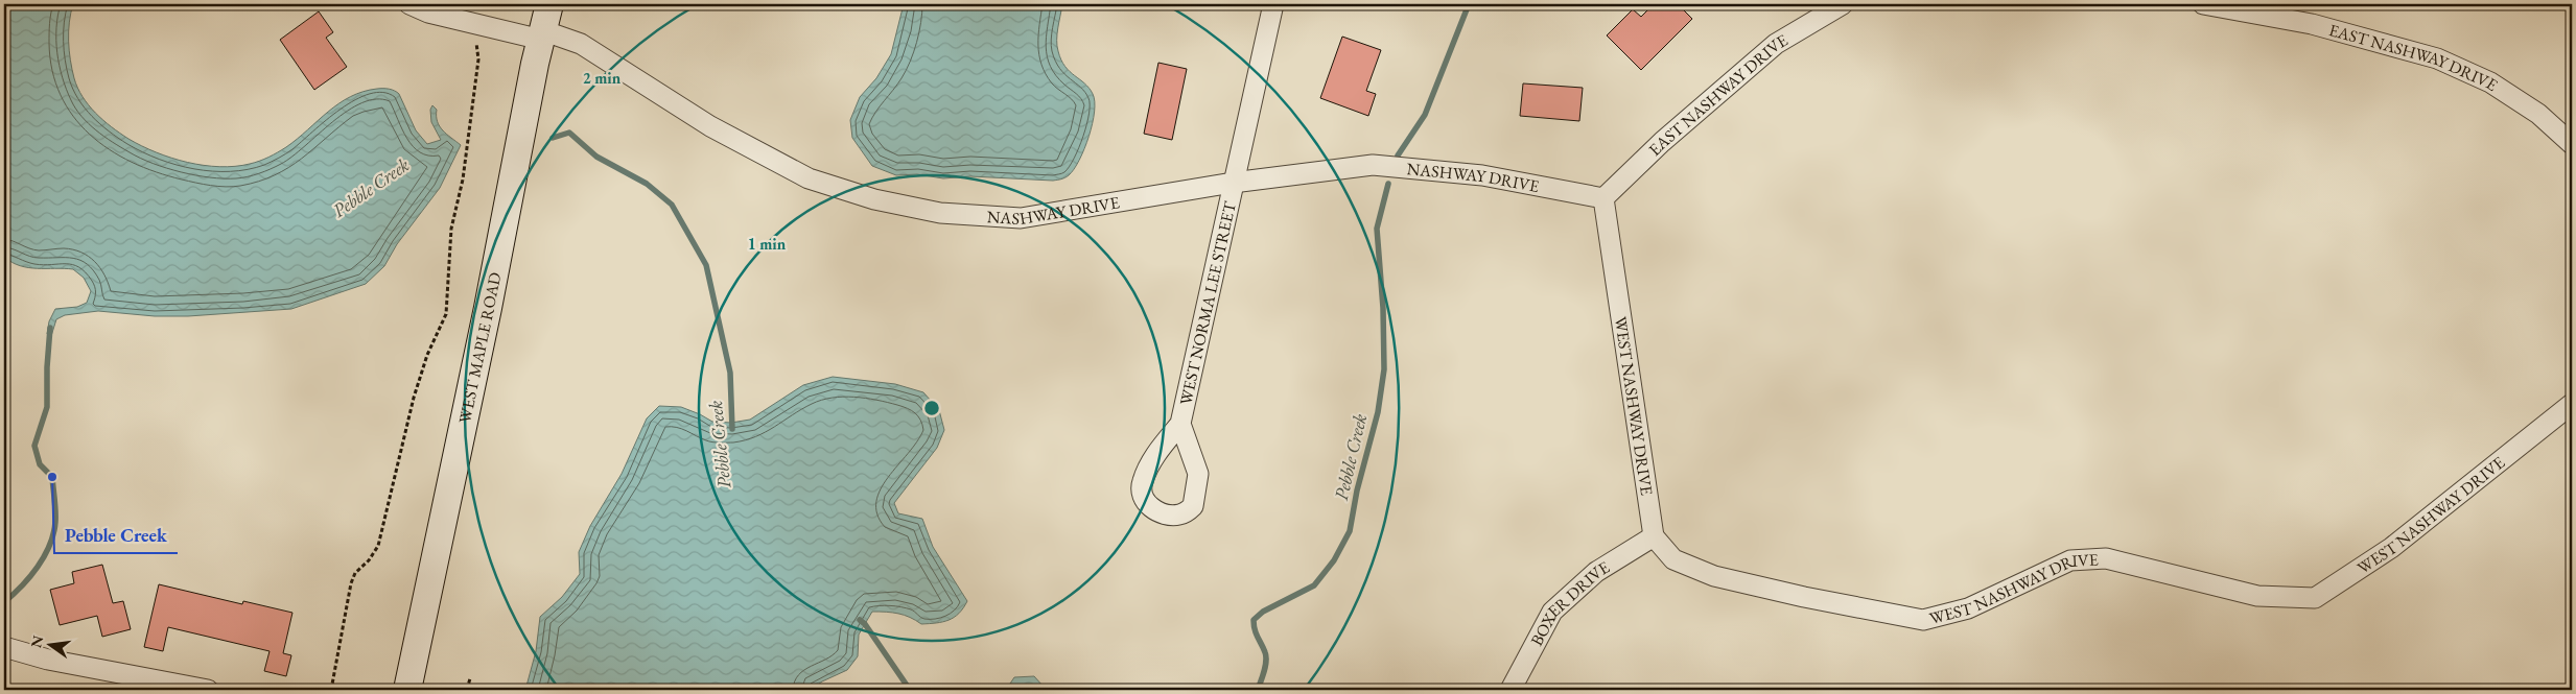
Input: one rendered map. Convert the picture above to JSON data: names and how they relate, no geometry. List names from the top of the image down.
{
  "streets": {
    "main road": ["WEST MAPLE ROAD"],
    "street": [
      "EAST NASHWAY DRIVE",
      "NASHWAY DRIVE",
      "WEST NORMA LEE STREET",
      "WEST NASHWAY DRIVE",
      "BOXER DRIVE"
    ]
  },
  "crossings": [
    ["EAST NASHWAY DRIVE", "NASHWAY DRIVE"],
    ["EAST NASHWAY DRIVE", "WEST NASHWAY DRIVE"],
    ["NASHWAY DRIVE", "WEST NORMA LEE STREET"],
    ["NASHWAY DRIVE", "WEST MAPLE ROAD"],
    ["NASHWAY DRIVE", "WEST NASHWAY DRIVE"],
    ["WEST NASHWAY DRIVE", "BOXER DRIVE"]
  ],
  "water": ["Pebble Creek"],
  "places": ["Pebble Creek"],
  "north": "left",
  "rings": ["2 min", "1 min"]
}
